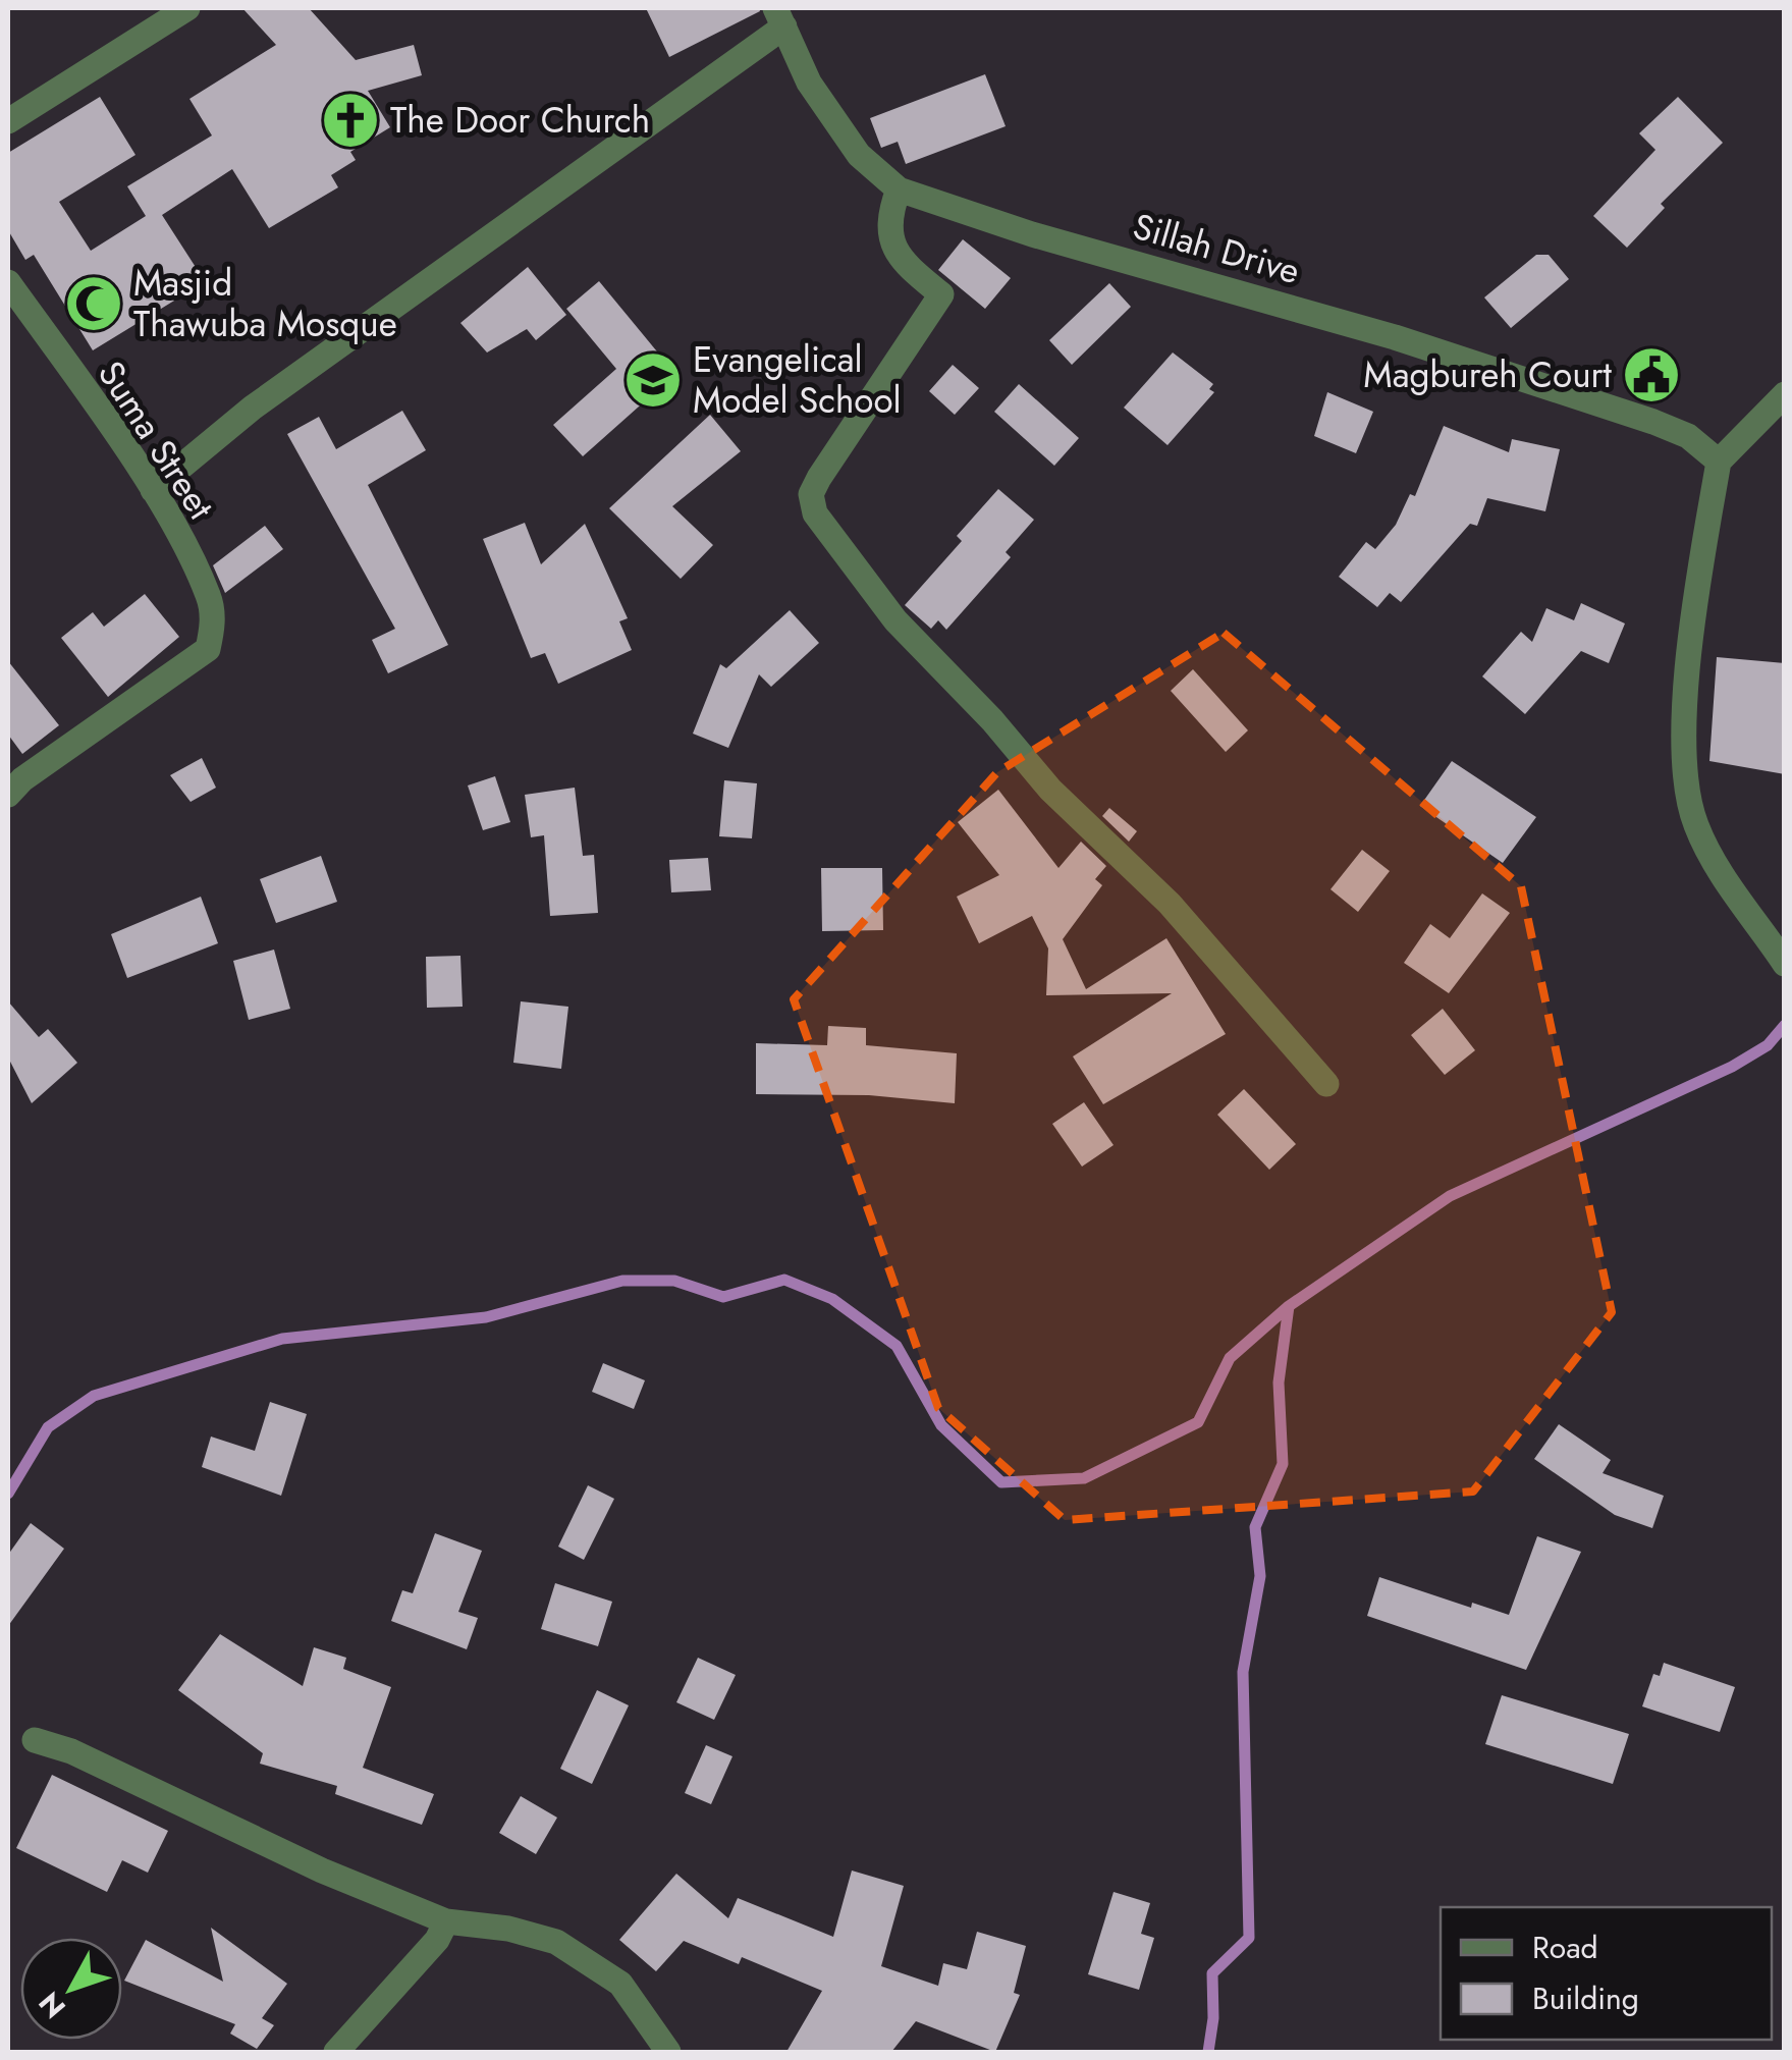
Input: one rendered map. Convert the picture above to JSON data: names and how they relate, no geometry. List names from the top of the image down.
{
  "streets": {
    "street": ["Sillah Drive", "Suma Street"]
  },
  "places": {
    "church": ["The Door Church"],
    "mosque": ["Masjid Thawuba Mosque"],
    "public building": ["Magbureh Court"],
    "school or university": ["Evangelical Model School"]
  },
  "legend": ["Road", "Building"],
  "north": "bottom left"
}
